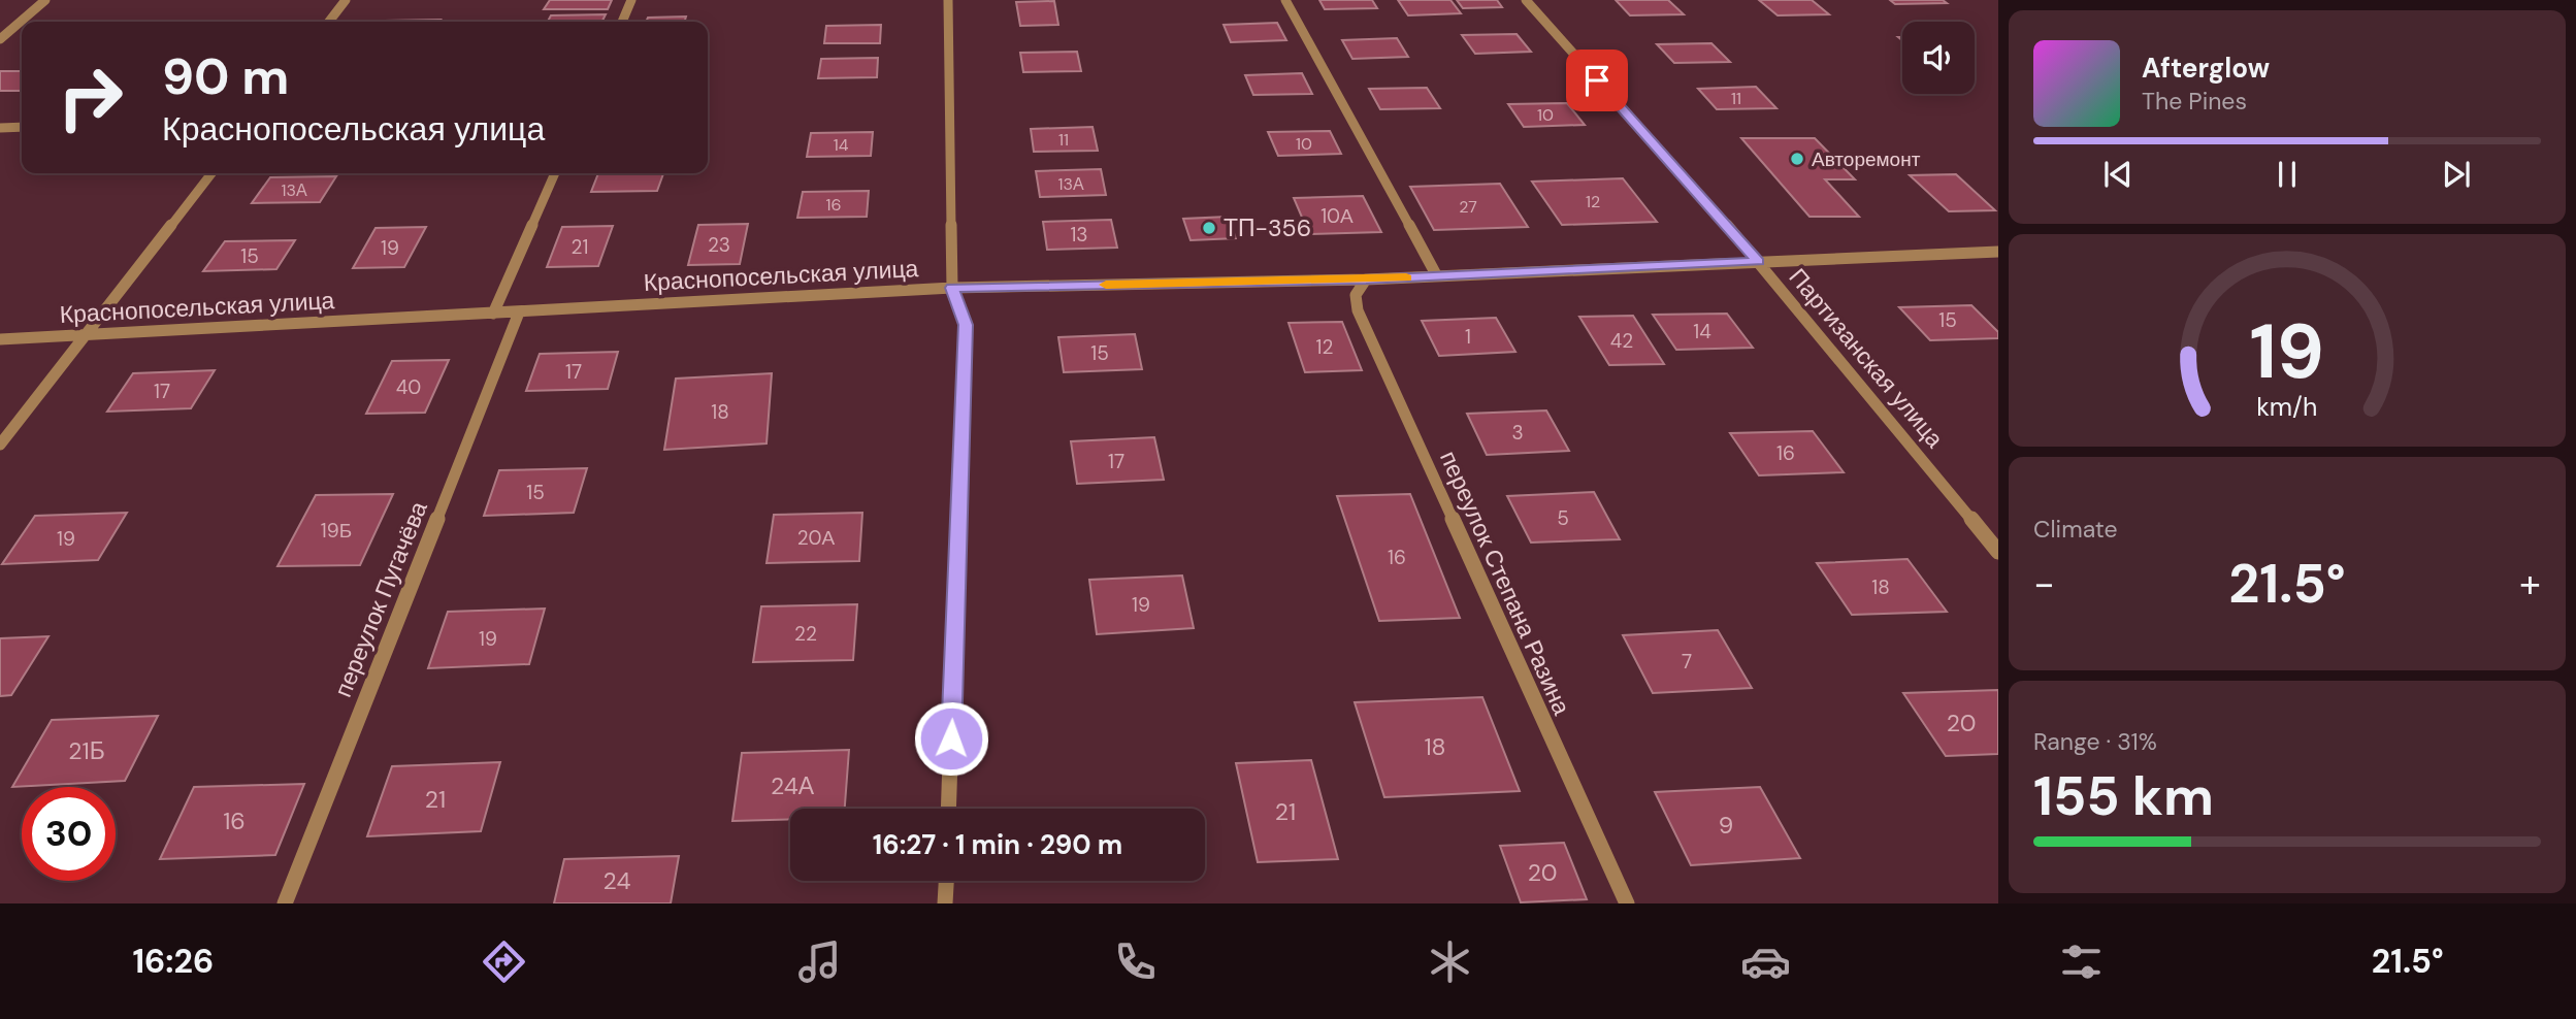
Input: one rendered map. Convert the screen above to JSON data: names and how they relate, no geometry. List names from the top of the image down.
{
  "streets": {
    "street": [
      "Краснопосельская улица",
      "Партизанская улица",
      "переулок Степана Разина",
      "переулок Пугачёва"
    ]
  },
  "crossings": [
    ["Краснопосельская улица", "Партизанская улица"],
    ["Краснопосельская улица", "переулок Степана Разина"],
    ["Краснопосельская улица", "переулок Пугачёва"]
  ],
  "places": ["Авторемонт", "ТП-356"],
  "house_numbers": [
    "11",
    "10",
    "11",
    "10",
    "14",
    "13А",
    "13А",
    "12",
    "16",
    "27",
    "10А",
    "13",
    "23",
    "21",
    "19",
    "15",
    "15",
    "14",
    "1",
    "42",
    "12",
    "15",
    "17",
    "40",
    "17",
    "18",
    "3",
    "16",
    "17",
    "15",
    "5",
    "19Б",
    "20А",
    "19",
    "16",
    "18",
    "19",
    "22",
    "19",
    "7",
    "20",
    "18",
    "21Б",
    "24А",
    "21",
    "21",
    "16",
    "9",
    "20",
    "24"
  ],
  "page": {
    "turn": ["90 m", "Краснопосельская улица"],
    "song": ["Afterglow", "The Pines"],
    "tile": [
      "Climate",
      ["Range · 31%", "155 km"]
    ],
    "heat": ["−", "21.5°", "+"],
    "limit": "30",
    "trip": "16:27 · 1 min · 290 m",
    "tabs": ["16:26", "21.5°"],
    "gauge": ["19", "km/h"]
  }
}
